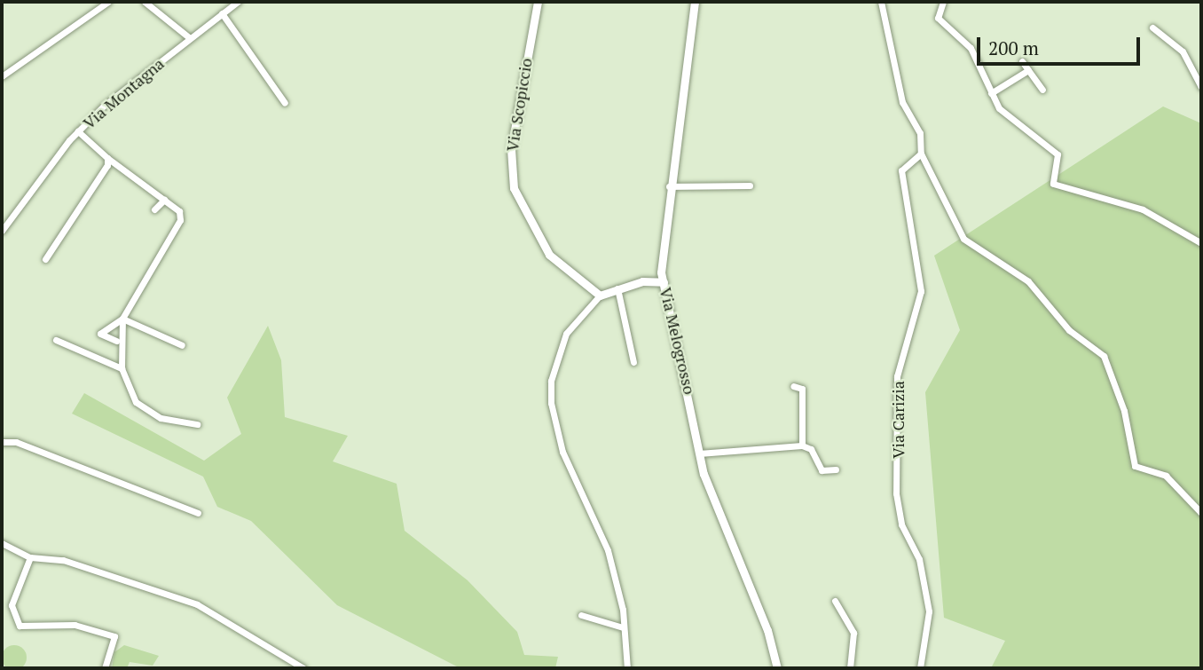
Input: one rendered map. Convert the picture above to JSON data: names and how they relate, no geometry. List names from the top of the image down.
{
  "streets": {
    "street": [
      "Via Montagna",
      "Via Scopiccio",
      "Via Melogrosso",
      "Via Carizia"
    ]
  },
  "scale_bar": "200 m"
}
